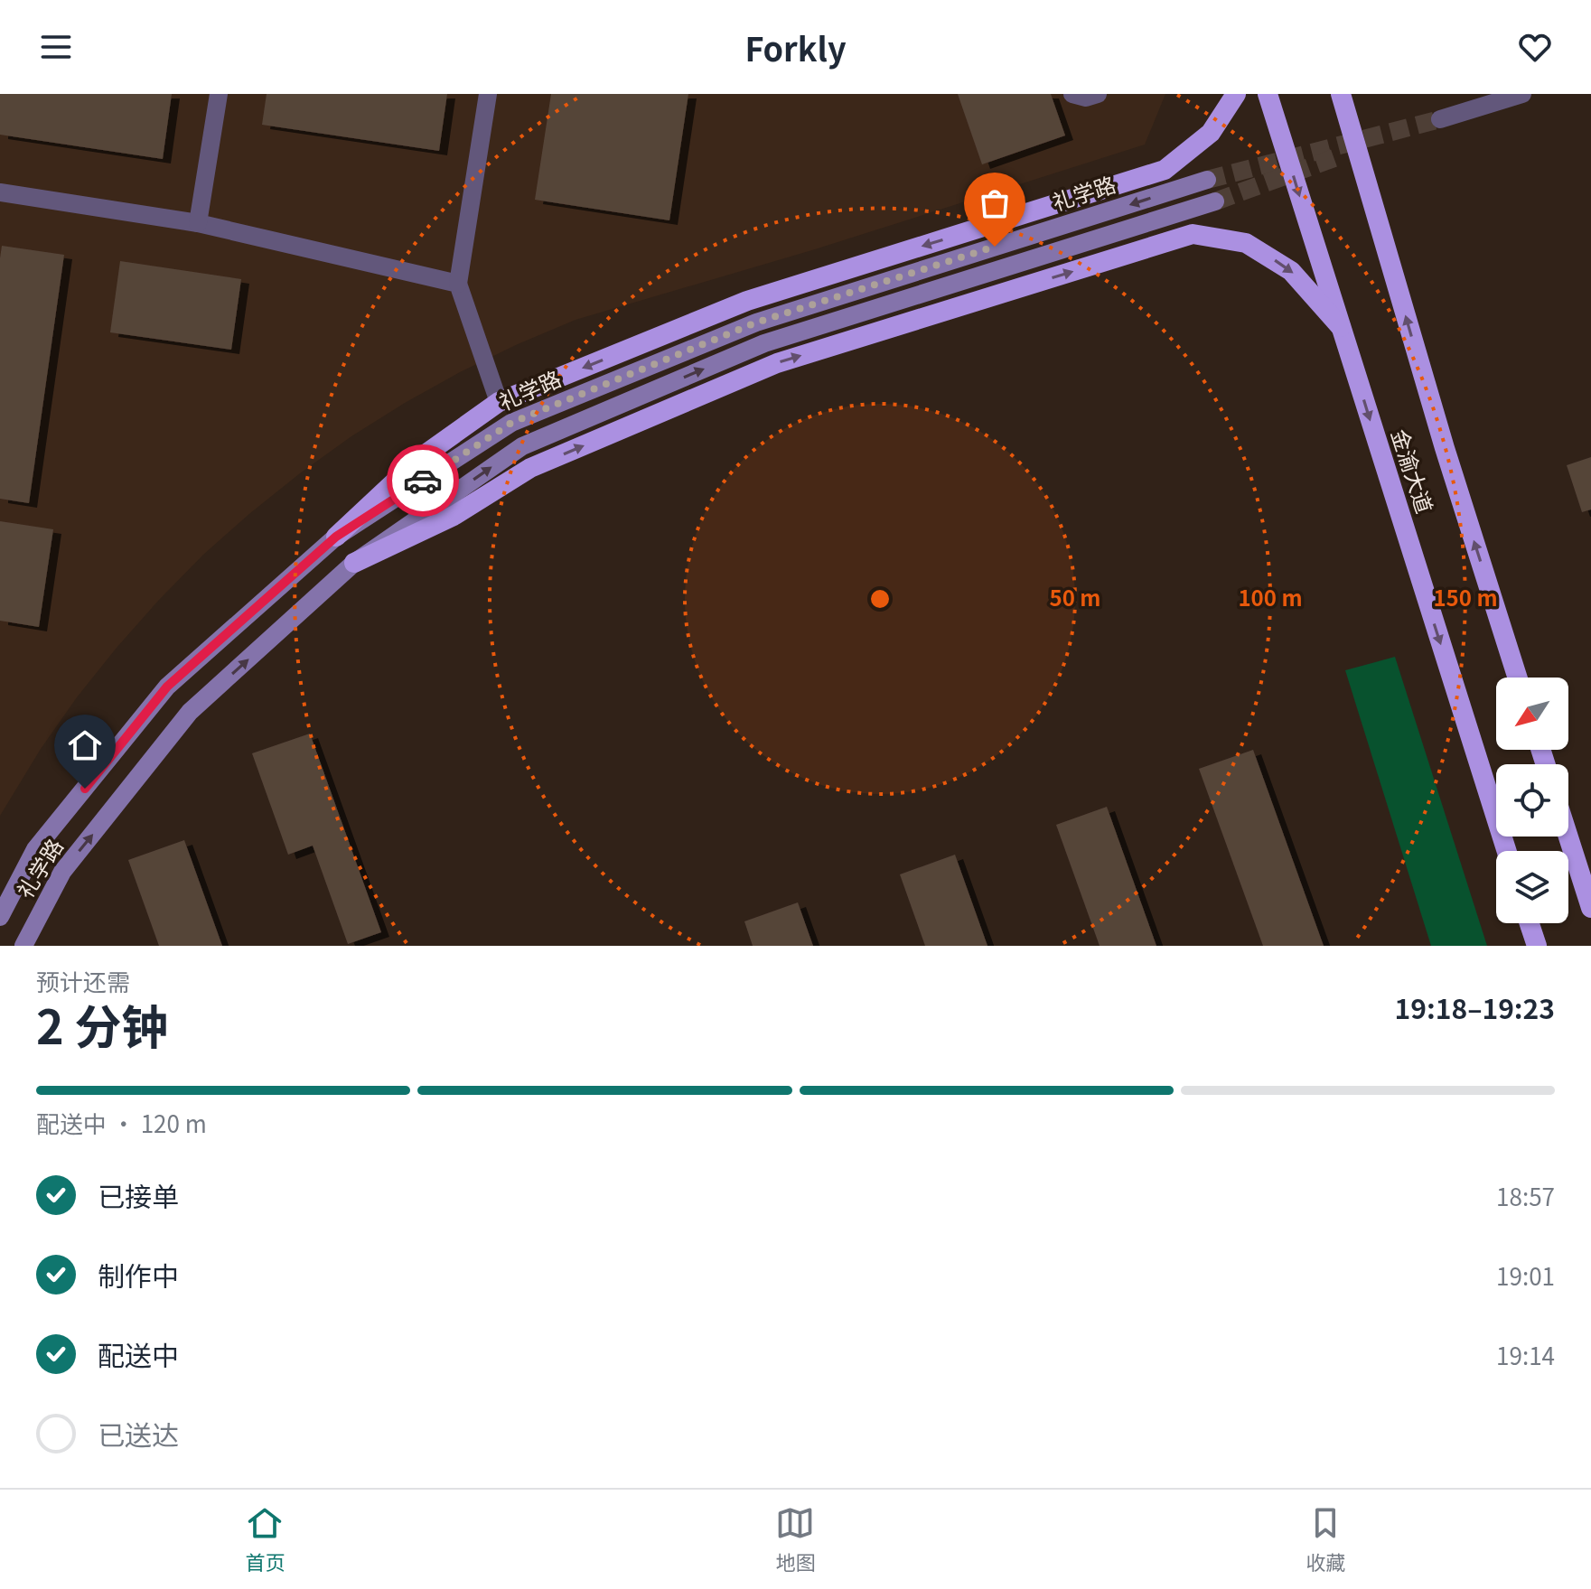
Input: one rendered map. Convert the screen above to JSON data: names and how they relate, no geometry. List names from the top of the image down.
{
  "streets": {
    "highway": ["金渝大道"],
    "main road": ["礼学路"]
  },
  "north": "bottom left",
  "page": {
    "header": "Forkly",
    "heading": ["2 分钟", "预计还需", "19:18–19:23"],
    "bar": "配送中 · 120 m",
    "list": [
      ["已接单", "18:57"],
      ["制作中", "19:01"],
      ["配送中", "19:14"],
      "已送达"
    ],
    "tabs": ["首页", "地图", "收藏"]
  },
  "rings": ["50 m", "100 m", "150 m"]
}
